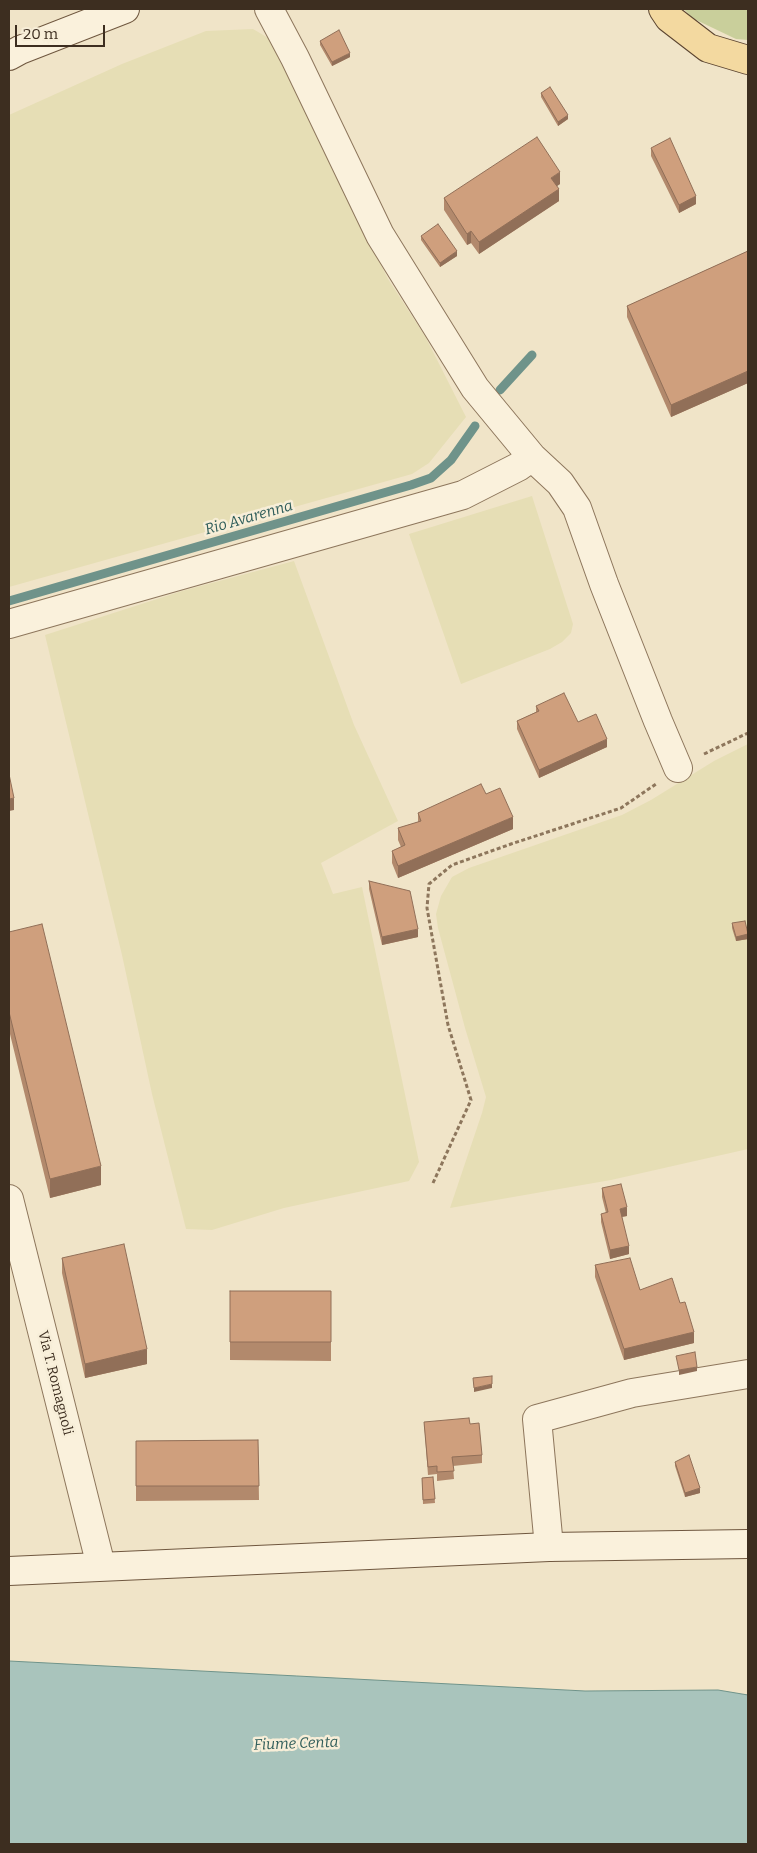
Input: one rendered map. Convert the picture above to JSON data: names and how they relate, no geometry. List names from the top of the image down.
{
  "streets": {
    "street": ["Via T. Romagnoli"]
  },
  "water": ["Rio Avarenna", "Fiume Centa"],
  "scale_bar": "20 m"
}
